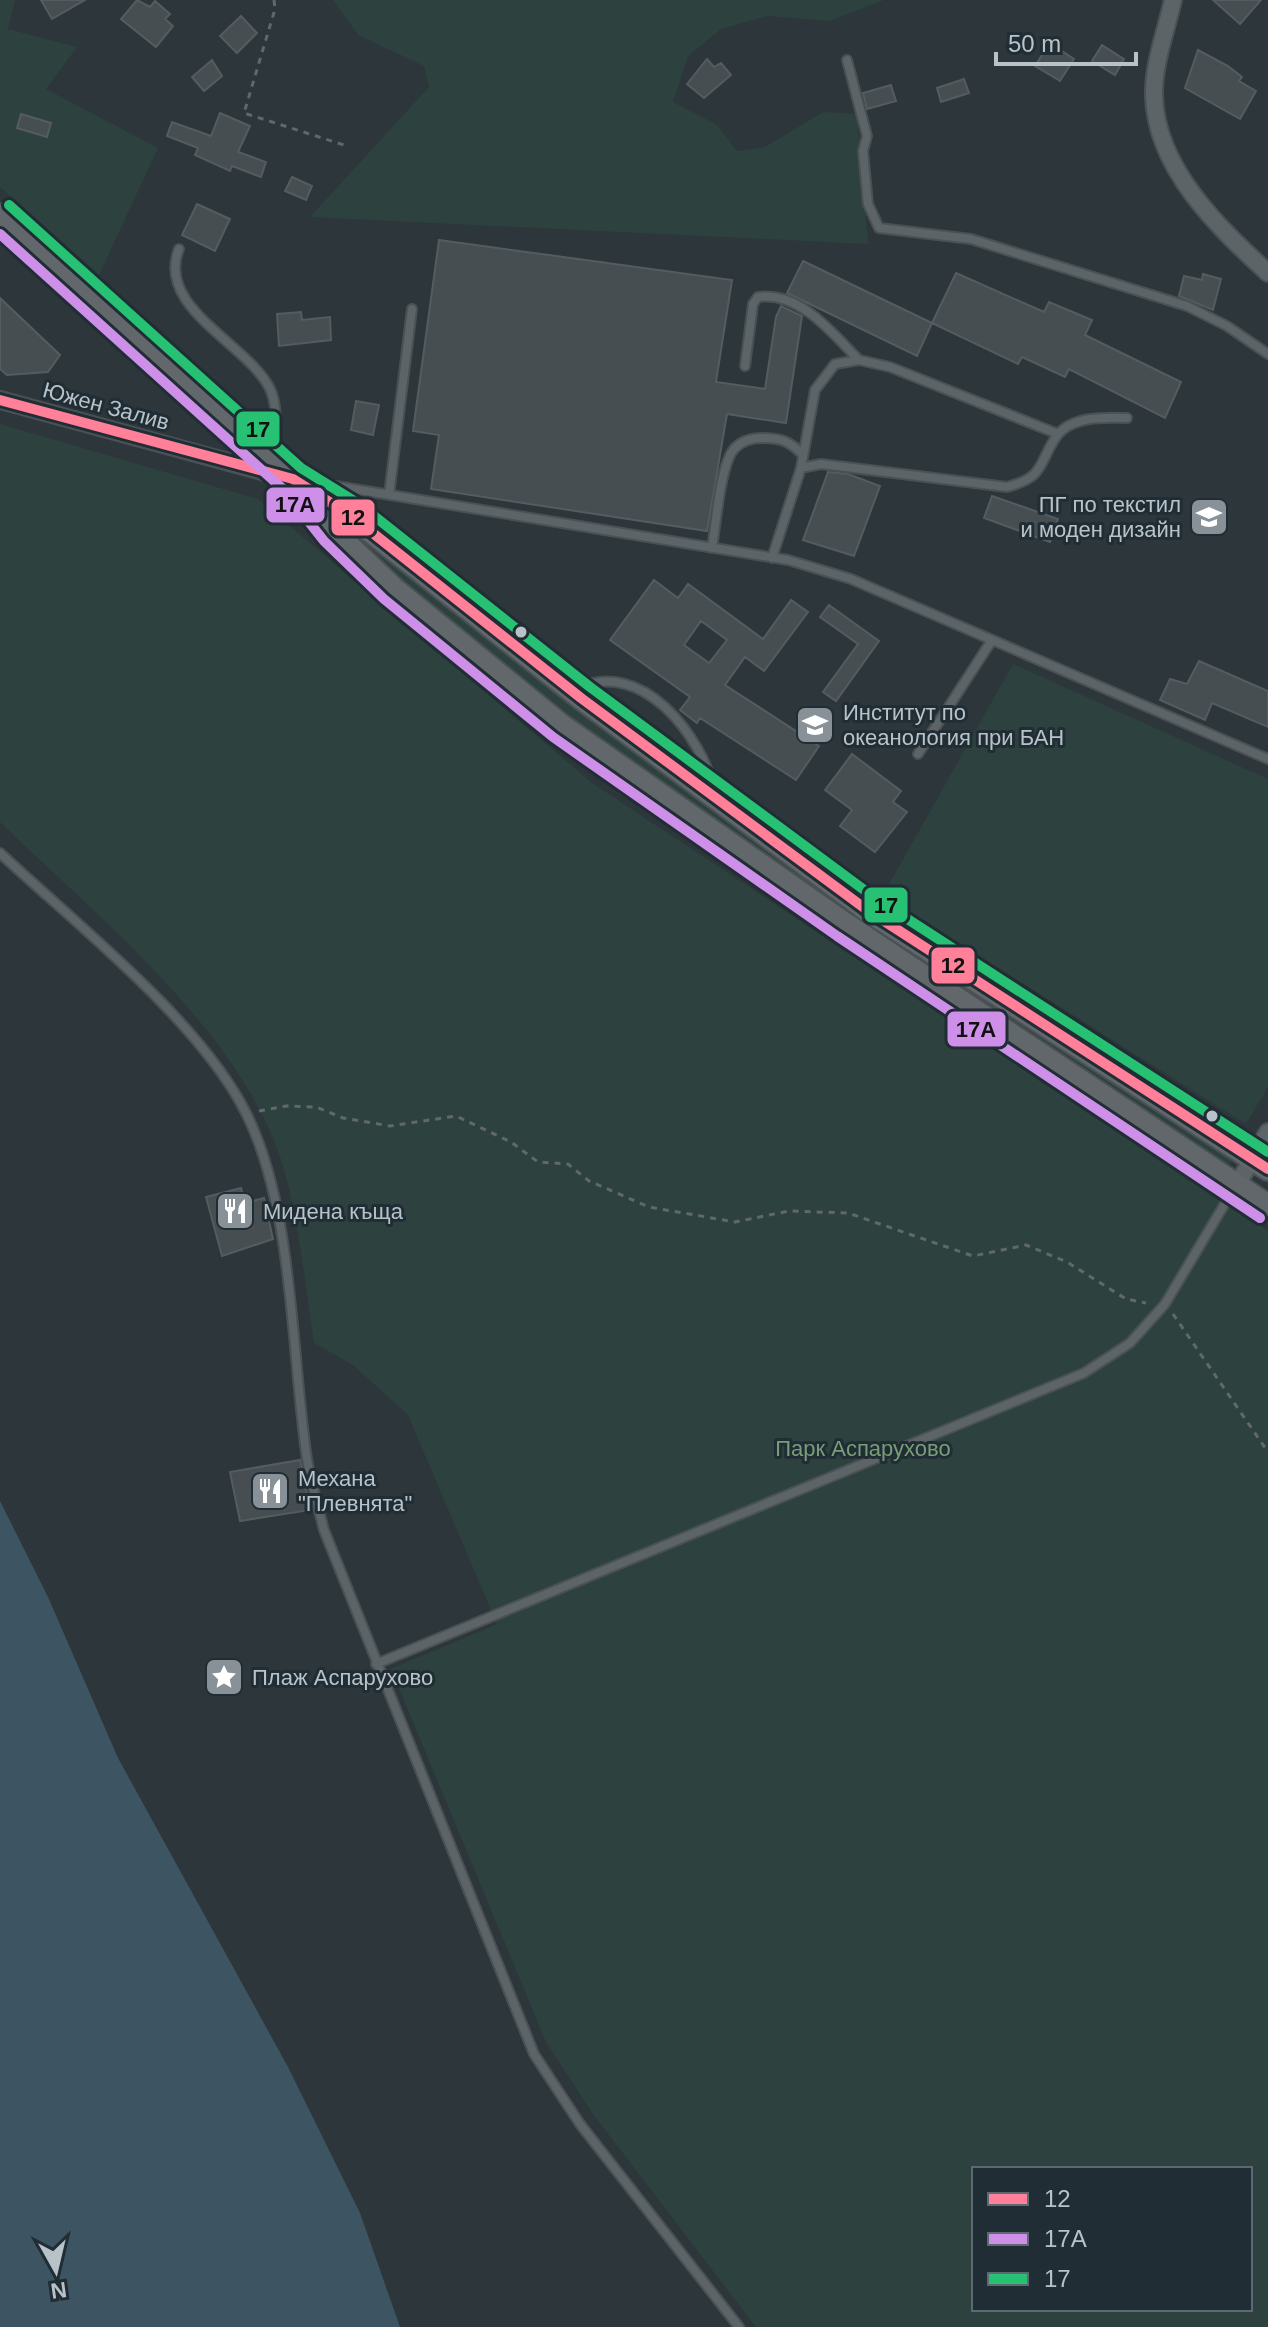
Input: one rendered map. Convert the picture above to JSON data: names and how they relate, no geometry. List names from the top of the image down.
{
  "streets": {
    "street": ["Южен Залив"]
  },
  "parks": ["Парк Аспарухово"],
  "places": {
    "school or university": ["ПГ по текстил и моден дизайн", "Институт по океанология при БАН"],
    "restaurant": ["Мидена къща", "Механа \"Плевнята\""],
    "place": ["Плаж Аспарухово"]
  },
  "lines": ["transit line 17", "transit line 17А", "transit line 12"],
  "legend": ["12", "17А", "17"],
  "scale_bar": "50 m",
  "north": "bottom"
}
